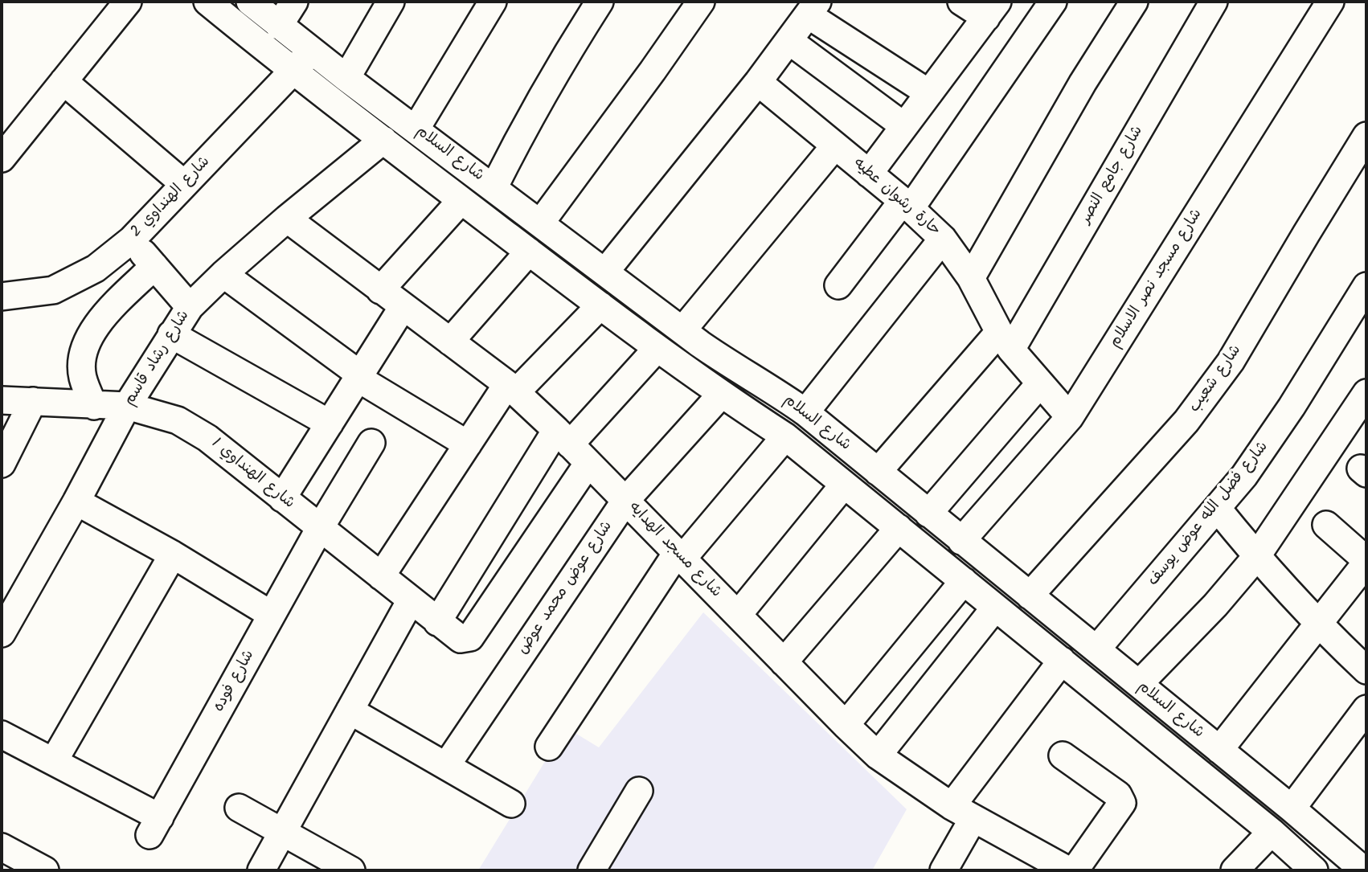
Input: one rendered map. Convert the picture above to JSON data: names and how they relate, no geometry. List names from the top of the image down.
{
  "streets": {
    "street": [
      "شارع السلام",
      "شارع جامع النصر",
      "شارع الهنداوي 2",
      "حارة رشوان عطيه",
      "شارع مسجد نصر الاسلام",
      "شارع رشاد قاسم",
      "شارع شعيب",
      "شارع الهنداوي 1",
      "شارع فضل الله عوض يوسف",
      "شارع مسجد الهدايه",
      "شارع عوض محمد عوض",
      "شارع فوده"
    ]
  },
  "crossings": [
    ["شارع السلام", "شارع جامع النصر"],
    ["شارع السلام", "شارع الهنداوي 2"],
    ["شارع السلام", "شارع مسجد نصر الاسلام"],
    ["شارع السلام", "شارع رشاد قاسم"],
    ["شارع السلام", "شارع شعيب"],
    ["شارع السلام", "شارع فضل الله عوض يوسف"],
    ["شارع السلام", "شارع عوض محمد عوض"],
    ["شارع جامع النصر", "حارة رشوان عطيه"],
    ["حارة رشوان عطيه", "شارع مسجد نصر الاسلام"],
    ["شارع رشاد قاسم", "شارع الهنداوي 1"],
    ["شارع رشاد قاسم", "شارع مسجد الهدايه"],
    ["شارع الهنداوي 1", "شارع مسجد الهدايه"],
    ["شارع الهنداوي 1", "شارع فوده"],
    ["شارع مسجد الهدايه", "شارع عوض محمد عوض"]
  ]
}
